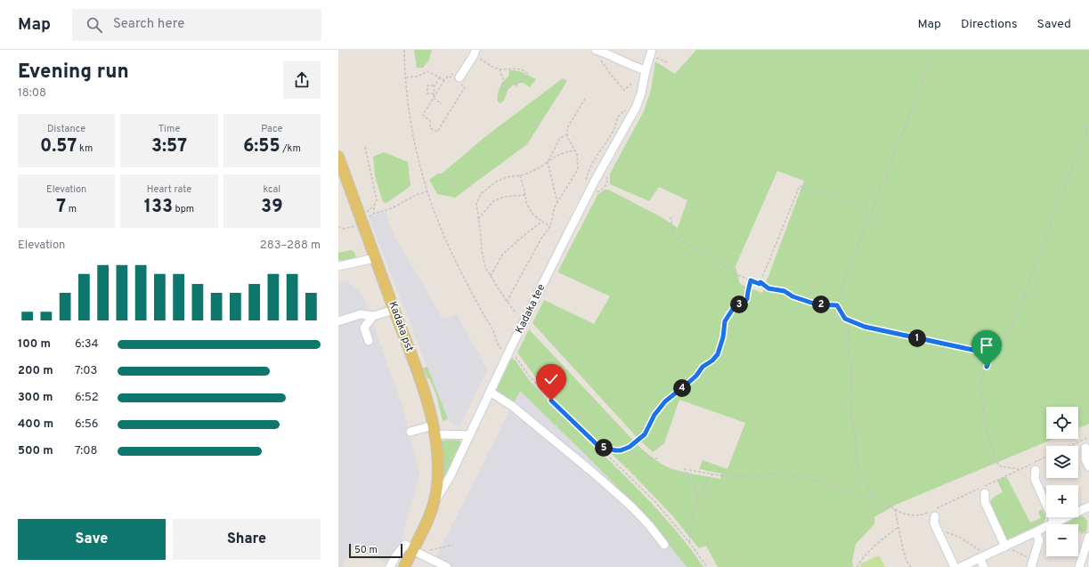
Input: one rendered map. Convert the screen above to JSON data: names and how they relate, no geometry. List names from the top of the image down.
{
  "streets": {
    "main road": ["Kadaka tee", "Kadaka pst"]
  },
  "crossings": [
    ["Kadaka tee", "Kadaka pst"]
  ],
  "scale_bar": "50 m",
  "page": {
    "header": "Map",
    "search": "Search here",
    "nav": ["Map", "Directions", "Saved"],
    "heading": ["Evening run", "18:08"],
    "stats": [
      ["Distance", "0.57 km"],
      ["Time", "3:57"],
      ["Pace", "6:55 /km"],
      ["Elevation", "7 m"],
      ["Heart rate", "133 bpm"],
      ["kcal", "39"]
    ],
    "chart": ["Elevation", "283–288 m"],
    "pins": [
      "2",
      "3",
      "1",
      "4",
      "5"
    ],
    "list": [
      {
        "name": "100 m",
        "note": "6:34"
      },
      {
        "name": "200 m",
        "note": "7:03"
      },
      {
        "name": "300 m",
        "note": "6:52"
      },
      {
        "name": "400 m",
        "note": "6:56"
      },
      {
        "name": "500 m",
        "note": "7:08"
      }
    ],
    "map_buttons": ["+", "−"],
    "buttons": ["Save", "Share"],
    "scale": "50 m"
  }
}
